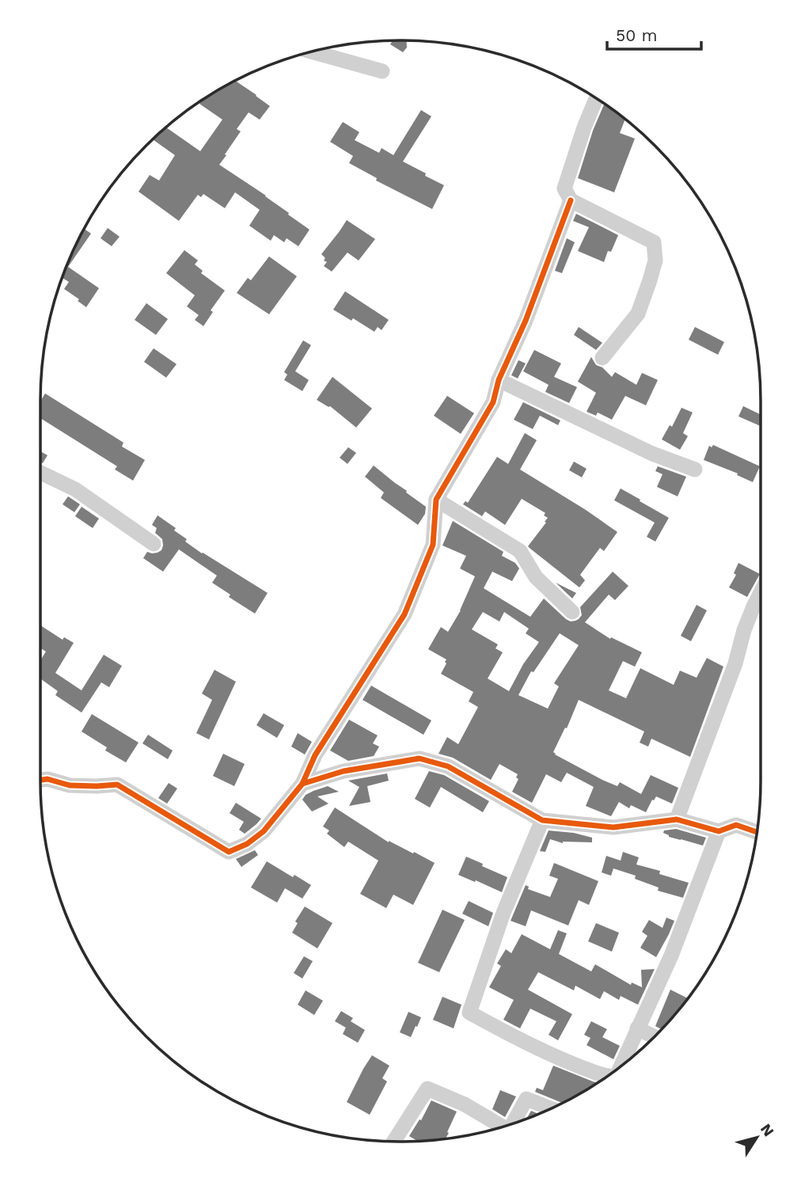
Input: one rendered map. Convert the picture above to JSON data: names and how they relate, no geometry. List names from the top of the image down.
{
  "scale_bar": "50 m",
  "north": "top right"
}
